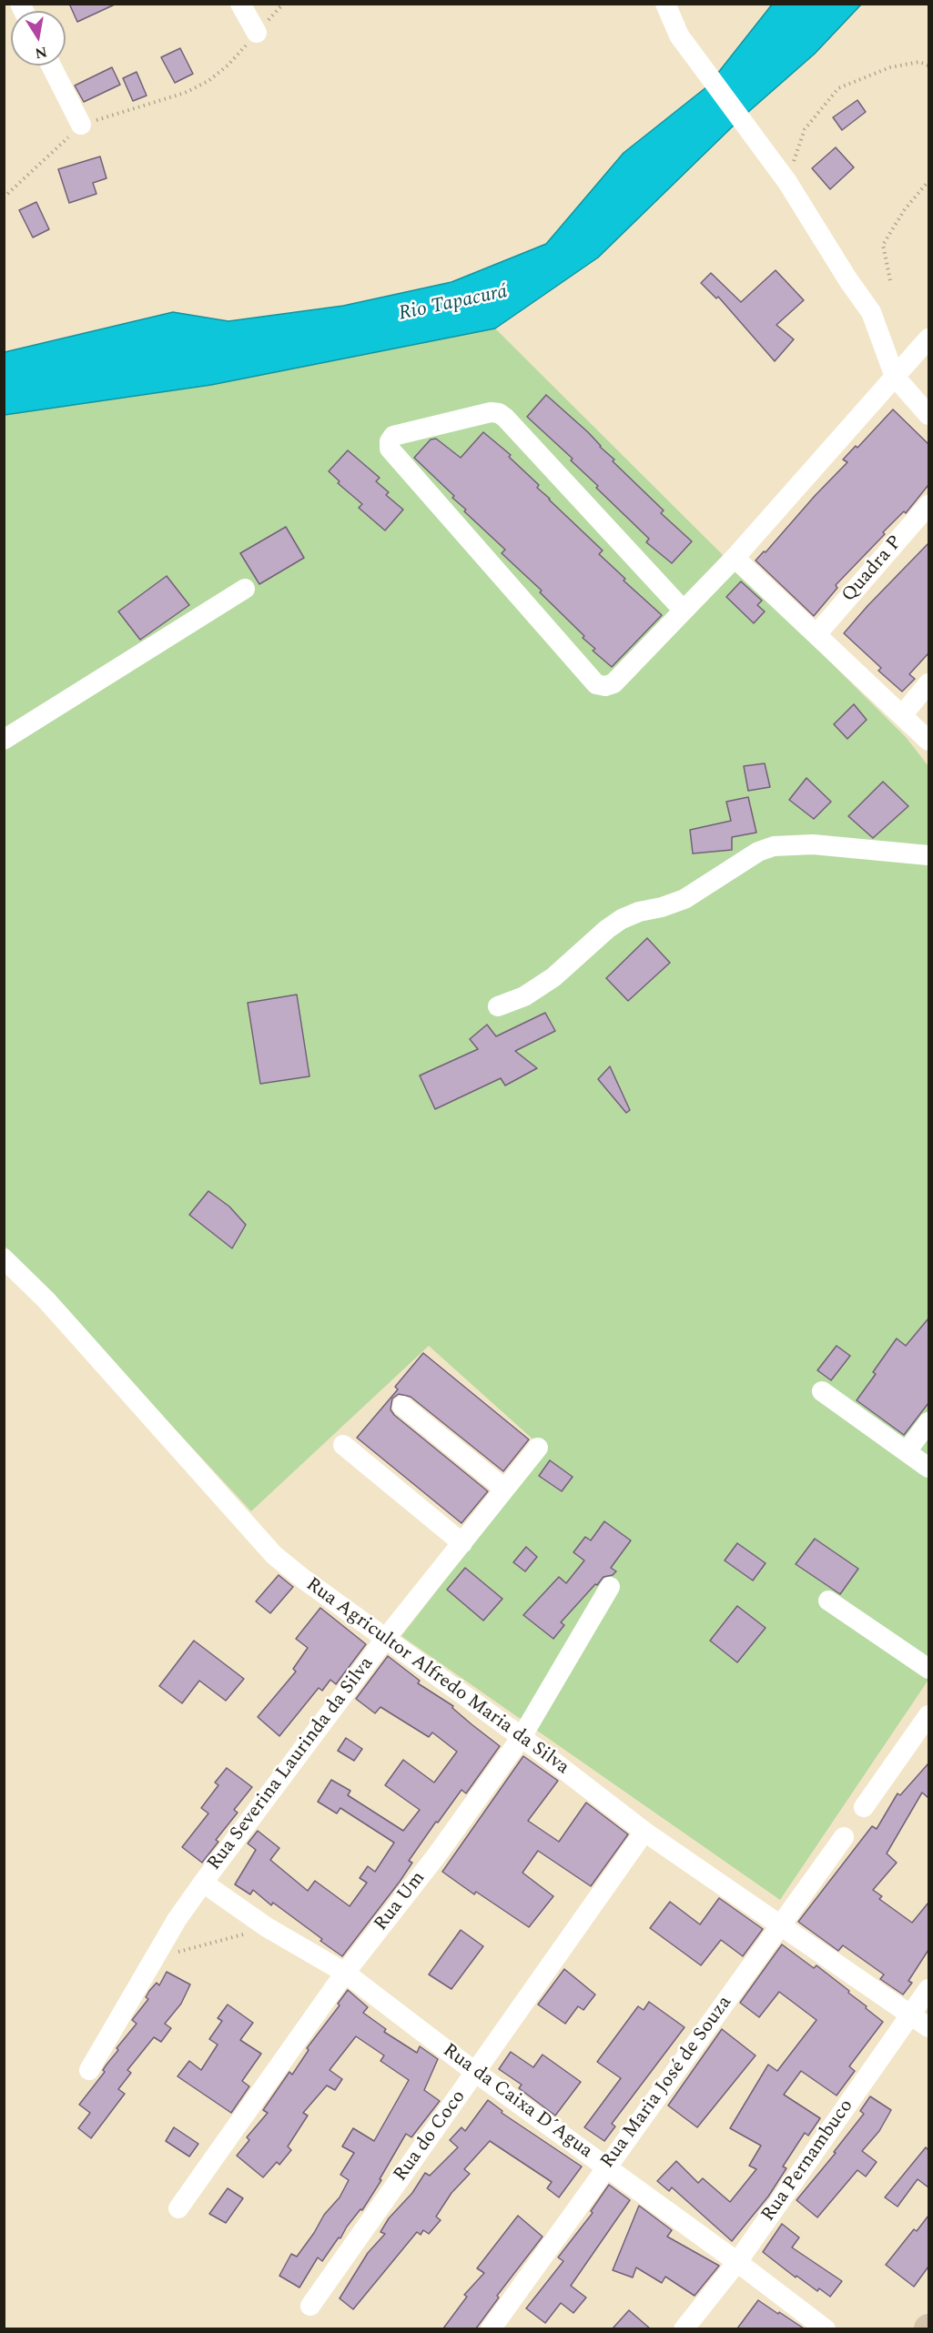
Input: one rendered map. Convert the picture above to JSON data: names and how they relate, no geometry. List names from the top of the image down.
{
  "streets": {
    "street": [
      "Quadra P",
      "Rua Agricultor Alfredo Maria da Silva",
      "Rua Severina Laurinda da Silva",
      "Rua Um",
      "Rua Maria José de Souza",
      "Rua da Caixa D´Agua",
      "Rua do Coco",
      "Rua Pernambuco"
    ]
  },
  "crossings": [
    ["Rua Agricultor Alfredo Maria da Silva", "Rua Severina Laurinda da Silva"],
    ["Rua Agricultor Alfredo Maria da Silva", "Rua Um"],
    ["Rua Agricultor Alfredo Maria da Silva", "Rua Maria José de Souza"],
    ["Rua Agricultor Alfredo Maria da Silva", "Rua do Coco"],
    ["Rua Agricultor Alfredo Maria da Silva", "Rua Pernambuco"],
    ["Rua Severina Laurinda da Silva", "Rua da Caixa D´Agua"],
    ["Rua Um", "Rua da Caixa D´Agua"],
    ["Rua Maria José de Souza", "Rua da Caixa D´Agua"],
    ["Rua da Caixa D´Agua", "Rua do Coco"],
    ["Rua da Caixa D´Agua", "Rua Pernambuco"]
  ],
  "water": ["Rio Tapacurá"],
  "north": "bottom"
}
